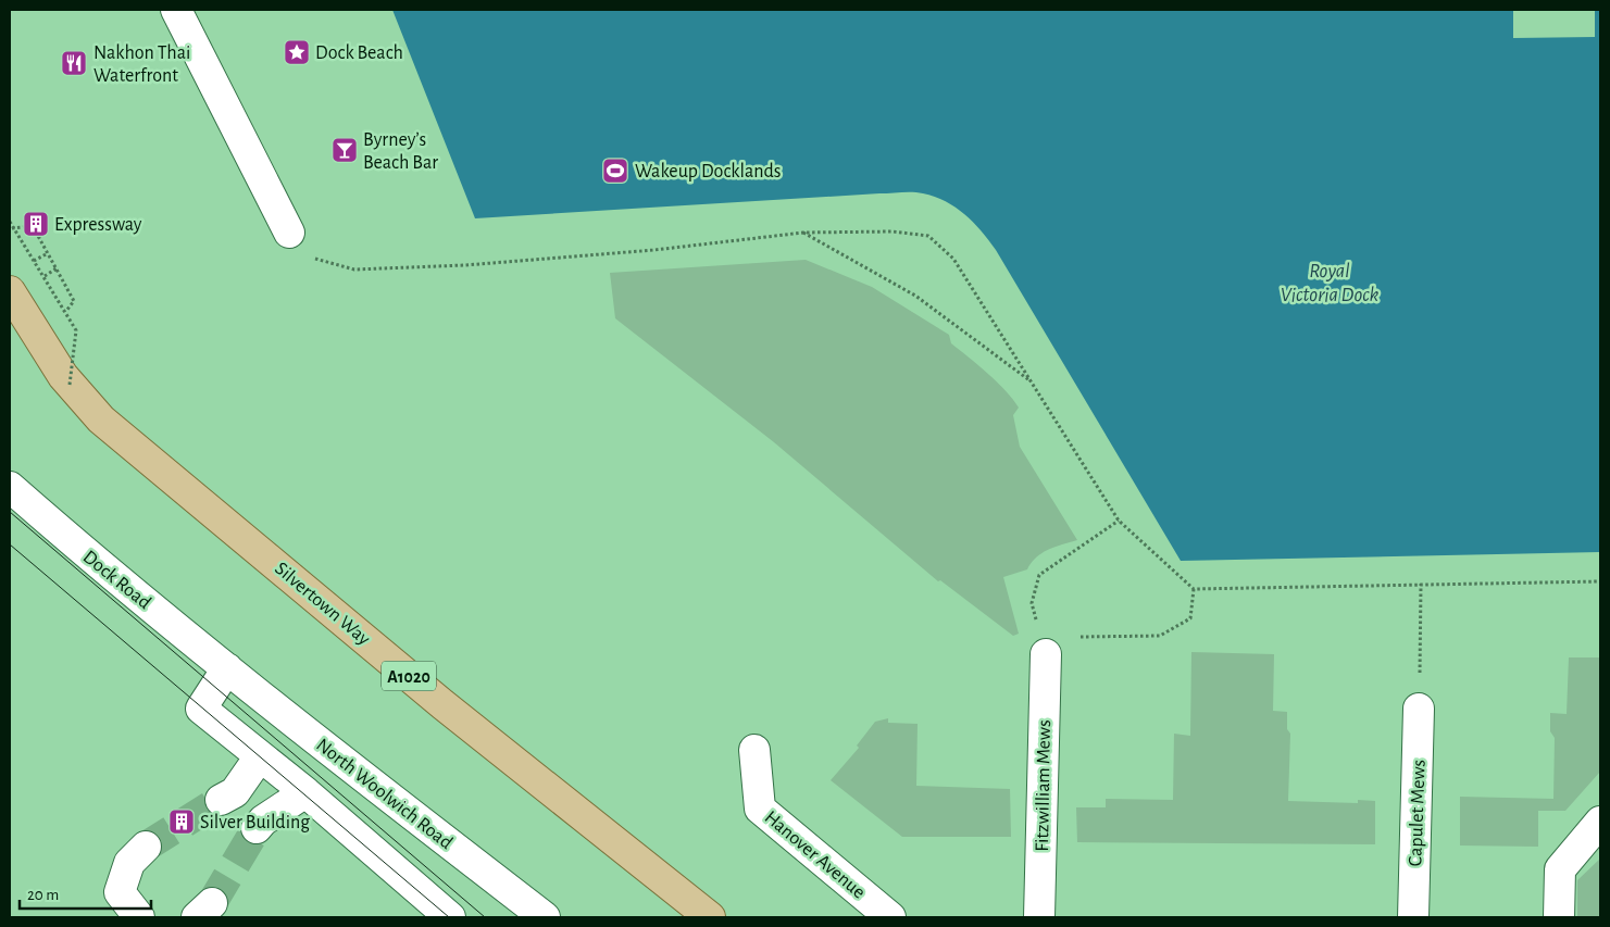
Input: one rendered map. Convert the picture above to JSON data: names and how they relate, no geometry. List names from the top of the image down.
{
  "streets": {
    "main road": ["Silvertown Way", "A1020"],
    "street": [
      "Dock Road",
      "Fitzwilliam Mews",
      "North Woolwich Road",
      "Capulet Mews",
      "Hanover Avenue"
    ]
  },
  "crossings": [
    ["Dock Road", "North Woolwich Road"]
  ],
  "water": ["Royal Victoria Dock"],
  "places": {
    "place": ["Dock Beach"],
    "restaurant": ["Nakhon Thai Waterfront"],
    "bar": ["Byrney’s Beach Bar"],
    "sports": ["Wakeup Docklands"],
    "building": ["Expressway", "Silver Building"]
  },
  "scale_bar": "20 m"
}
